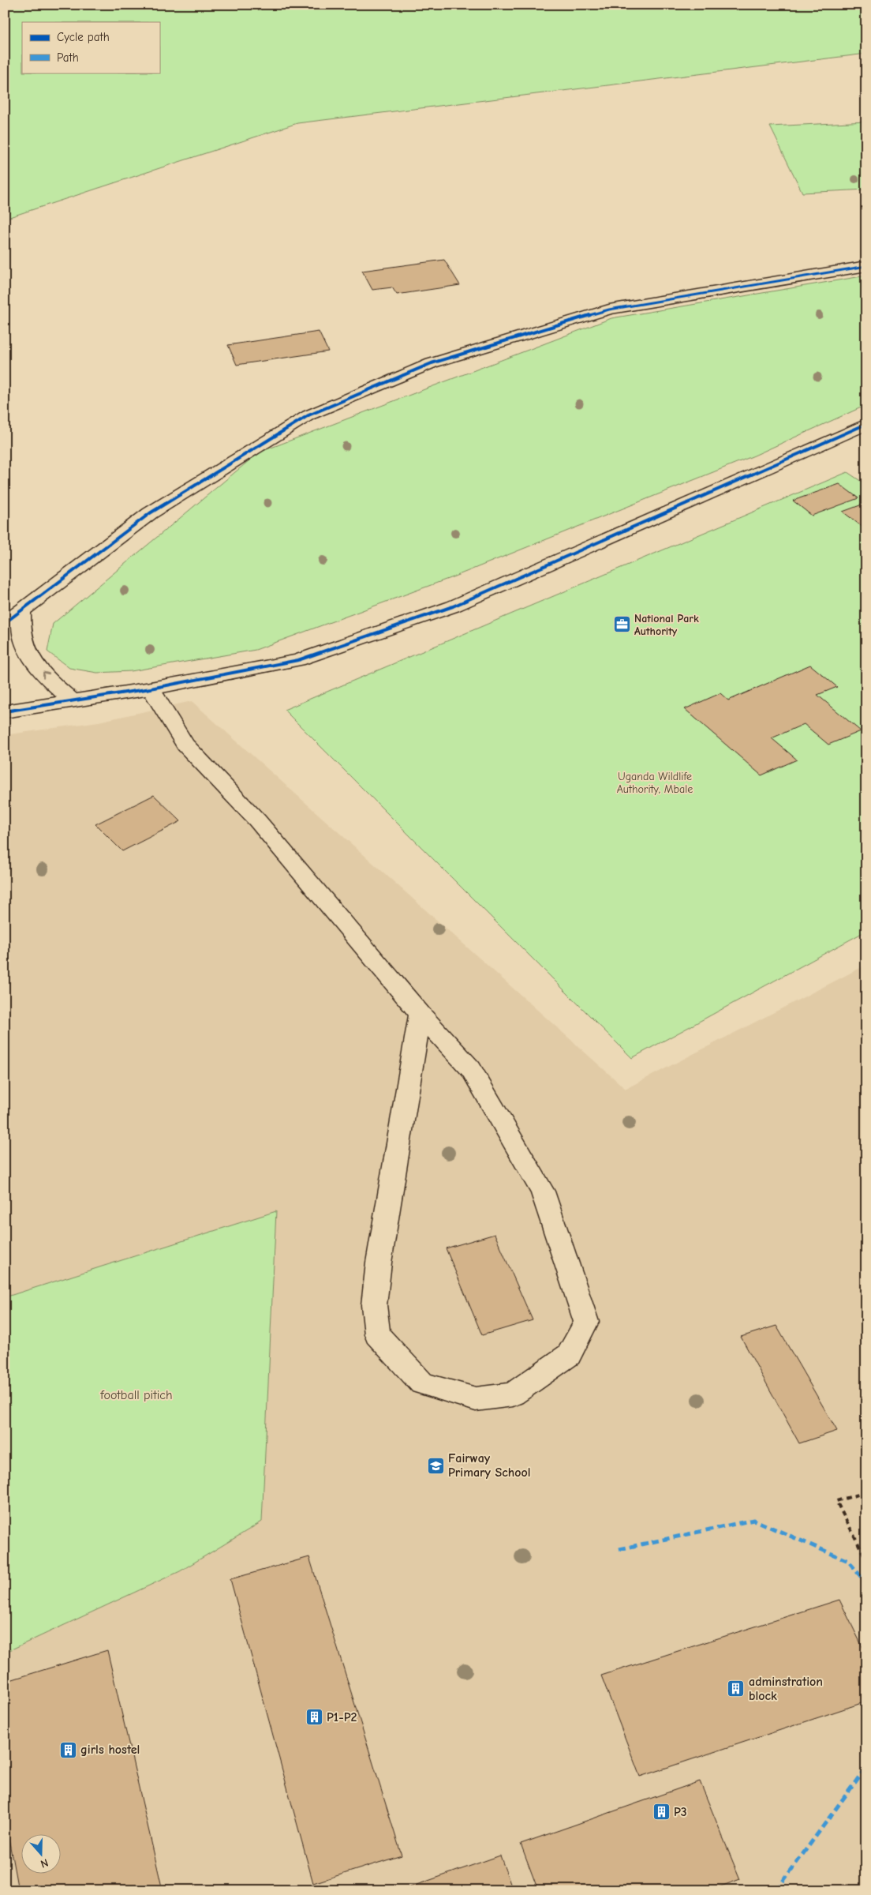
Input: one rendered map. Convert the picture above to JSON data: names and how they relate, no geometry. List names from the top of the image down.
{
  "parks": ["Uganda Wildlife Authority, Mbale", "football pitich"],
  "places": {
    "office": ["National Park Authority"],
    "school or university": ["Fairway Primary School"],
    "building": [
      "adminstration block",
      "P1-P2",
      "girls hostel",
      "P3"
    ]
  },
  "legend": ["Cycle path", "Path"],
  "north": "bottom"
}
